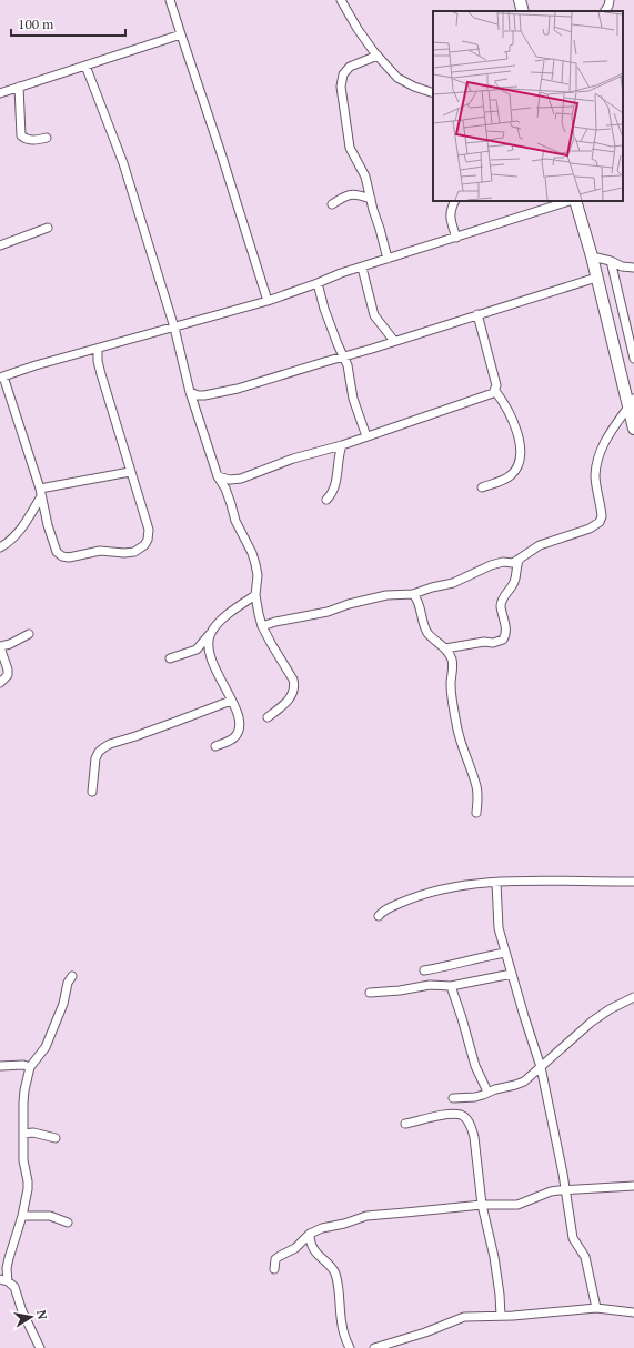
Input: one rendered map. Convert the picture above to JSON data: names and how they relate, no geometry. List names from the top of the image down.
{
  "scale_bar": "100 m",
  "north": "right"
}
